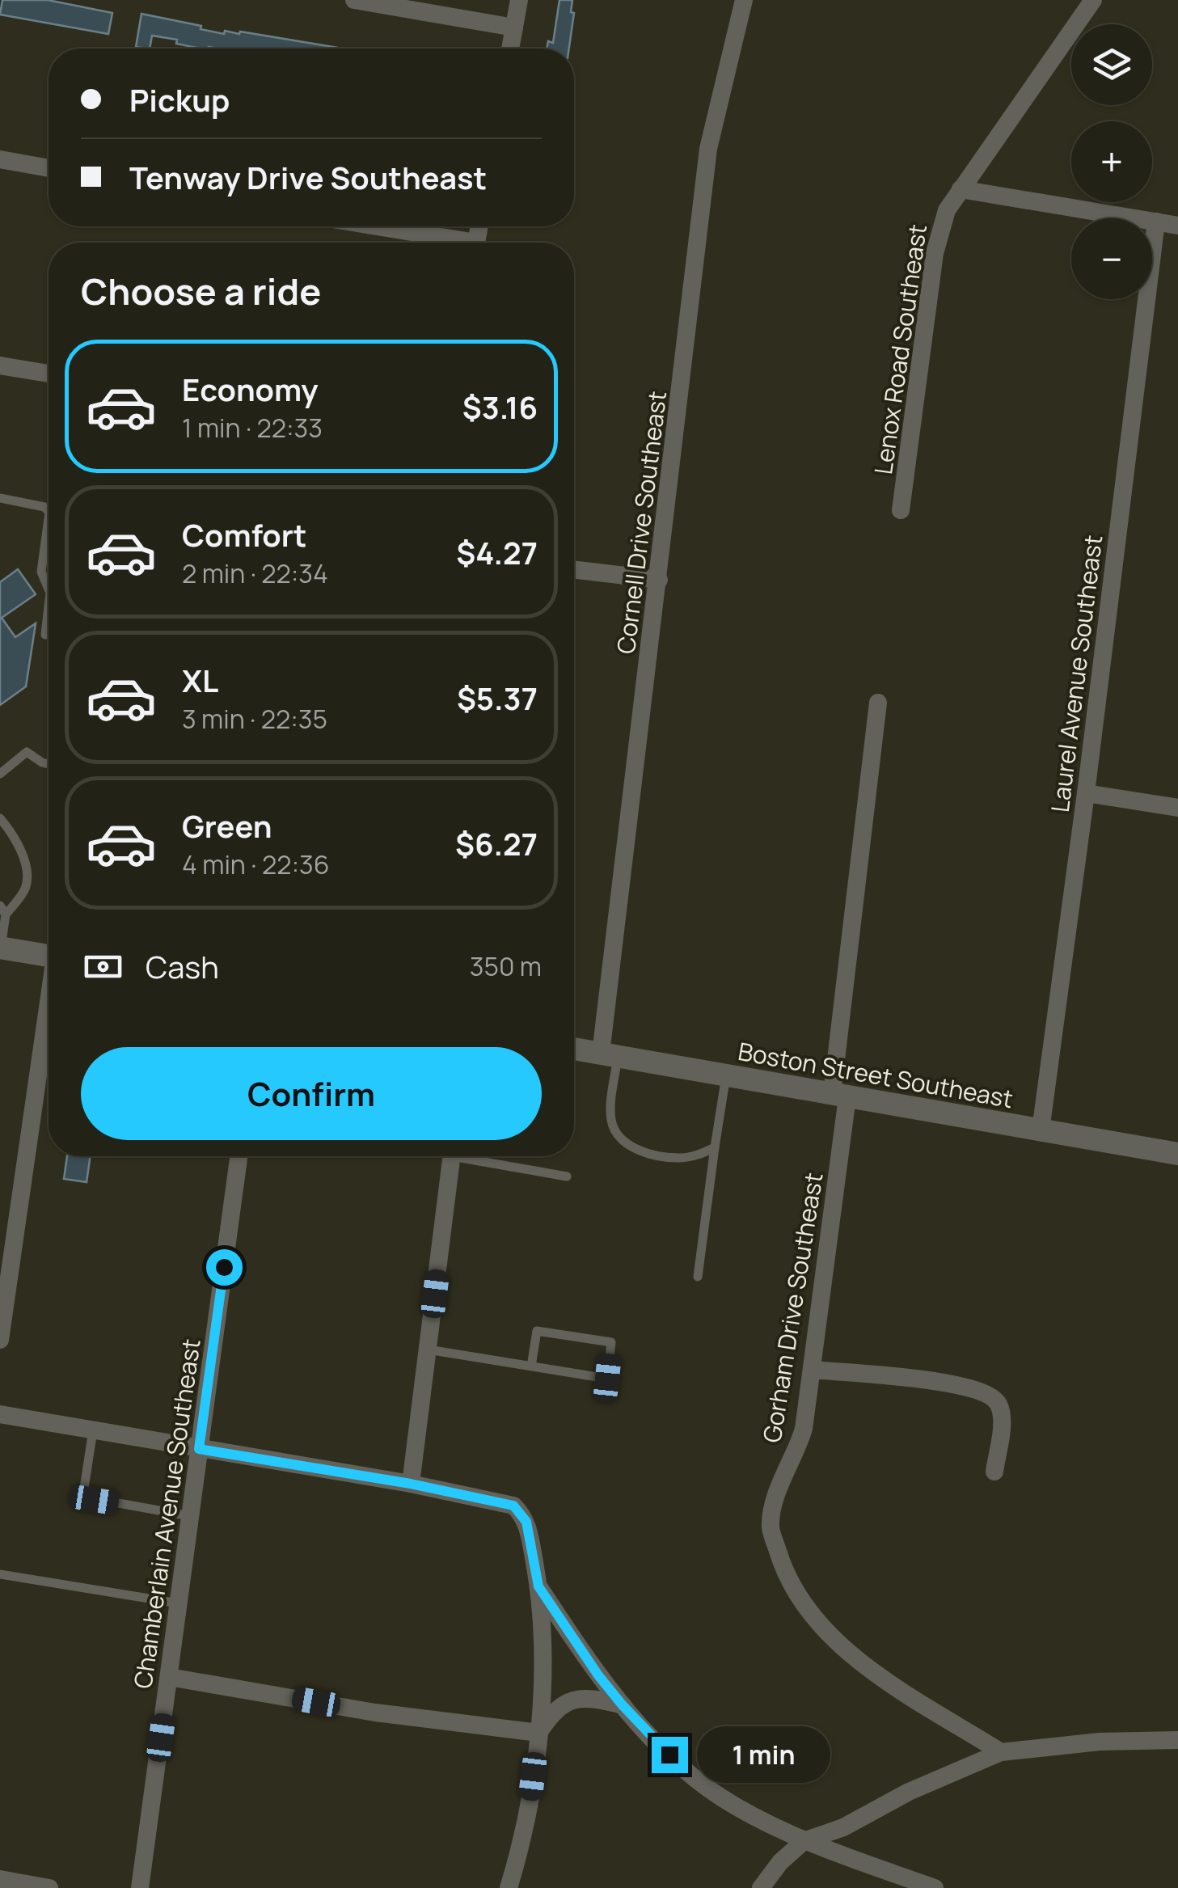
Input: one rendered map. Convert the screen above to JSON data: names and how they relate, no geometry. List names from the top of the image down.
{
  "streets": {
    "street": [
      "Lenox Road Southeast",
      "Cornell Drive Southeast",
      "Laurel Avenue Southeast",
      "Boston Street Southeast",
      "Gorham Drive Southeast",
      "Chamberlain Avenue Southeast"
    ]
  },
  "crossings": [
    ["Cornell Drive Southeast", "Boston Street Southeast"],
    ["Laurel Avenue Southeast", "Boston Street Southeast"],
    ["Boston Street Southeast", "Gorham Drive Southeast"]
  ],
  "page": {
    "map_buttons": ["+", "−"],
    "banner": ["Pickup", "Tenway Drive Southeast"],
    "heading": "Choose a ride",
    "list": [
      {
        "name": "Economy",
        "note": "1 min · 22:33",
        "value": "$3.16"
      },
      {
        "name": "Comfort",
        "note": "2 min · 22:34",
        "value": "$4.27"
      },
      {
        "name": "XL",
        "note": "3 min · 22:35",
        "value": "$5.37"
      },
      {
        "name": "Green",
        "note": "4 min · 22:36",
        "value": "$6.27"
      }
    ],
    "pay": ["Cash", "350 m"],
    "buttons": "Confirm",
    "bubble": "1 min"
  }
}
